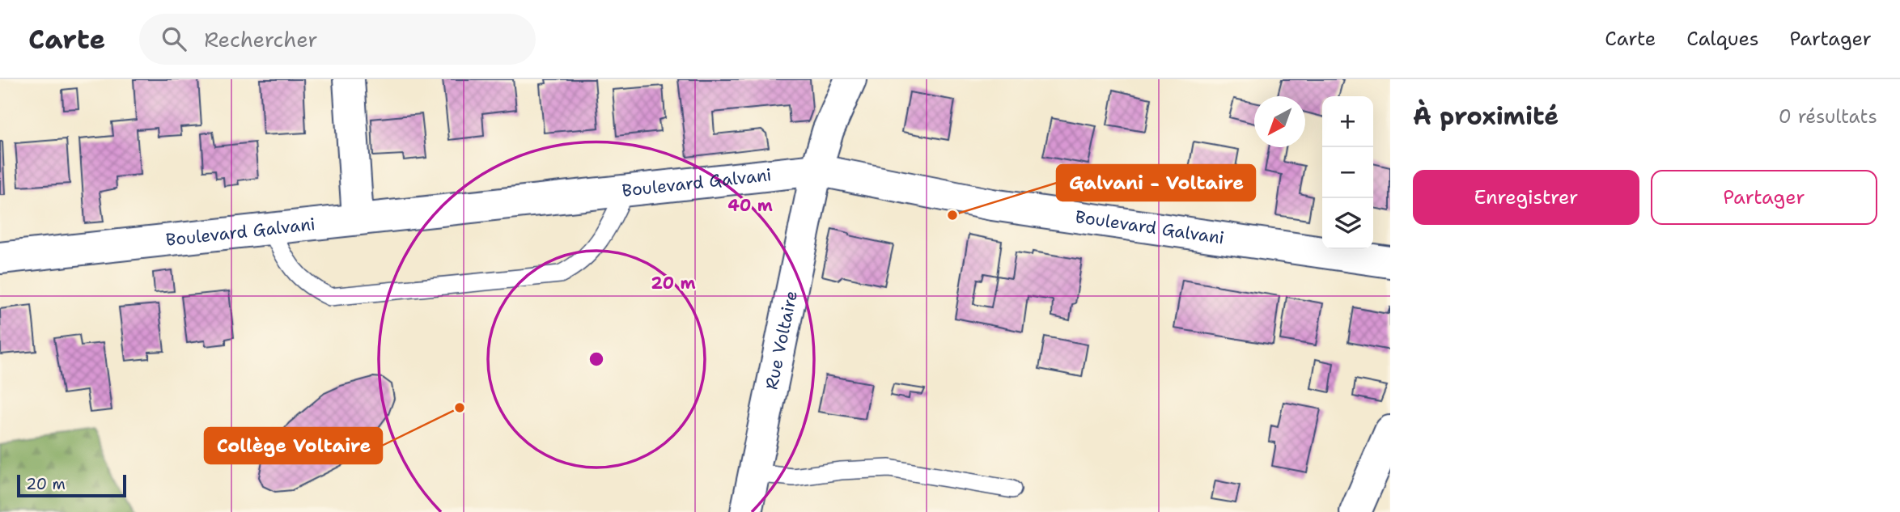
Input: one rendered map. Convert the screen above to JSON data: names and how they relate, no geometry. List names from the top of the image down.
{
  "streets": {
    "street": ["Boulevard Galvani", "Rue Voltaire"]
  },
  "crossings": [
    ["Boulevard Galvani", "Rue Voltaire"]
  ],
  "places": ["Galvani - Voltaire", "Collège Voltaire"],
  "scale_bar": "20 m",
  "north": "bottom left",
  "page": {
    "header": "Carte",
    "search": "Rechercher",
    "nav": ["Carte", "Calques", "Partager"],
    "heading": ["À proximité", "0 résultats"],
    "map_buttons": ["+", "−"],
    "buttons": ["Enregistrer", "Partager"],
    "scale": "20 m"
  },
  "rings": ["40 m", "20 m"]
}
